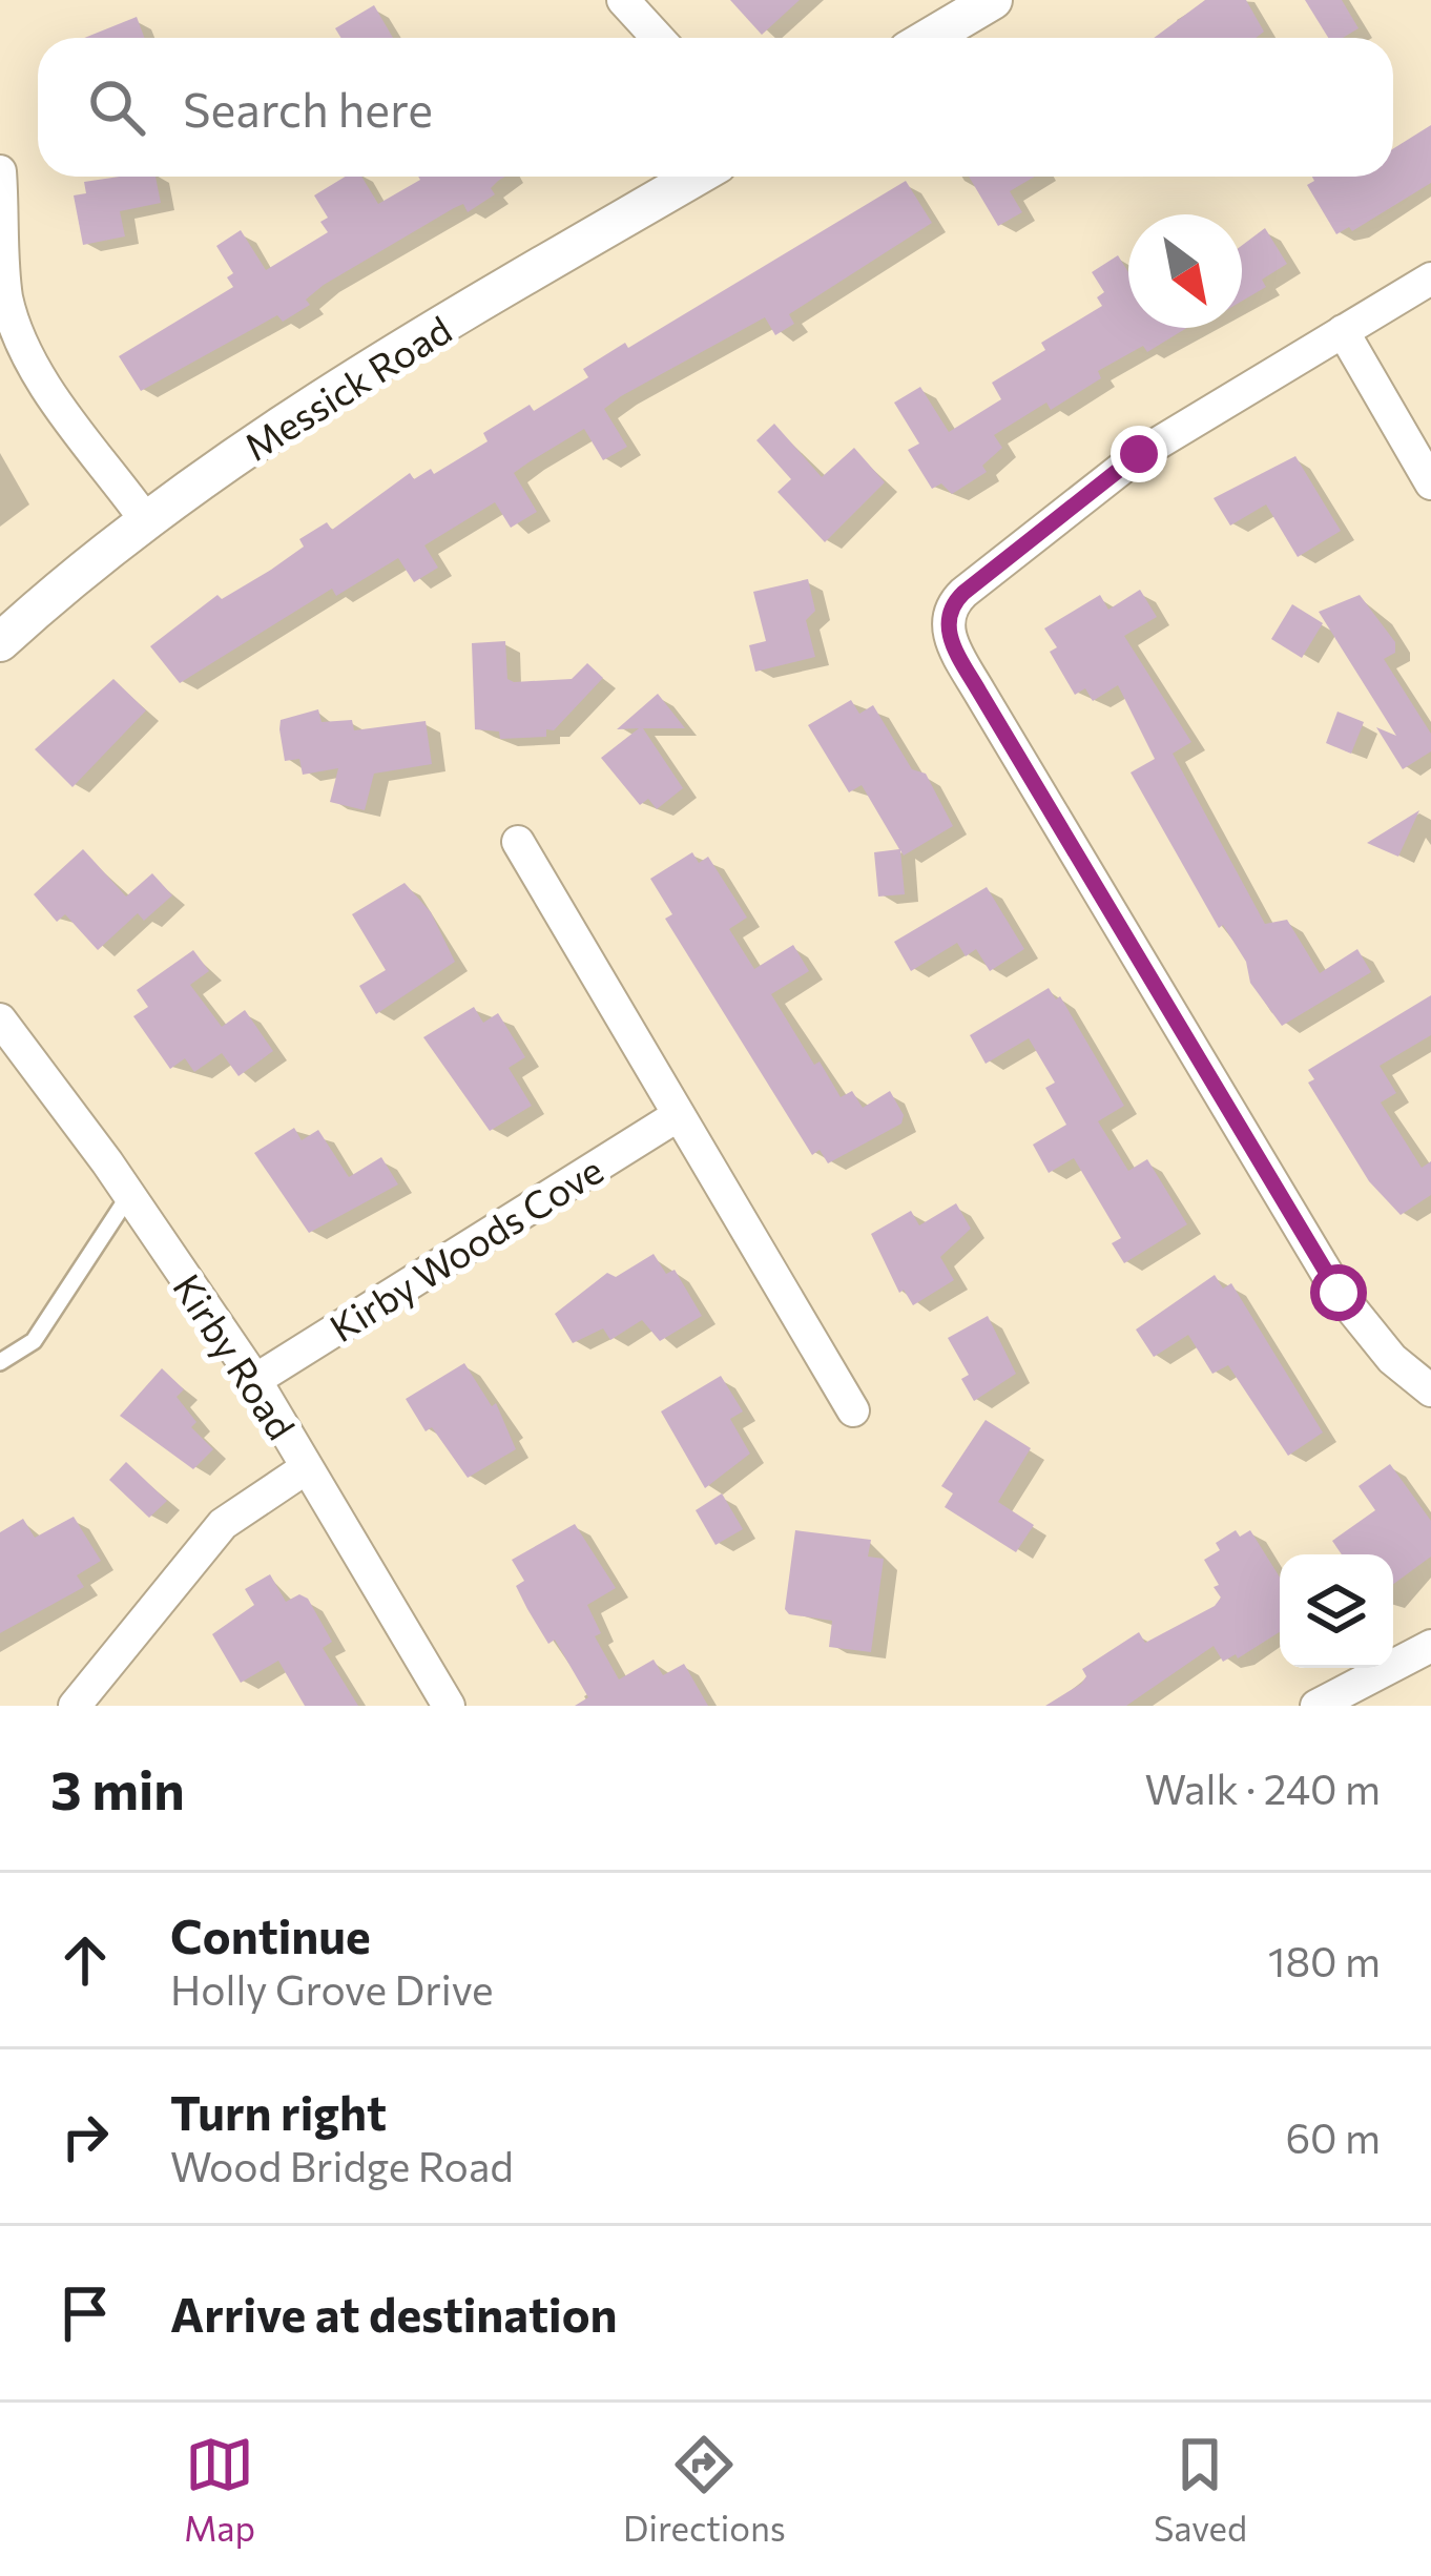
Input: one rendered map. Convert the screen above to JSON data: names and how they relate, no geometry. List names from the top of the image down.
{
  "streets": {
    "street": ["Messick Road", "Kirby Woods Cove", "Kirby Road"]
  },
  "crossings": [
    ["Kirby Woods Cove", "Kirby Road"]
  ],
  "north": "bottom right",
  "page": {
    "search": "Search here",
    "heading": ["3 min", "Walk · 240 m"],
    "list": [
      ["Continue", "Holly Grove Drive", "180 m"],
      ["Turn right", "Wood Bridge Road", "60 m"],
      "Arrive at destination"
    ],
    "nav": ["Map", "Directions", "Saved"]
  }
}
